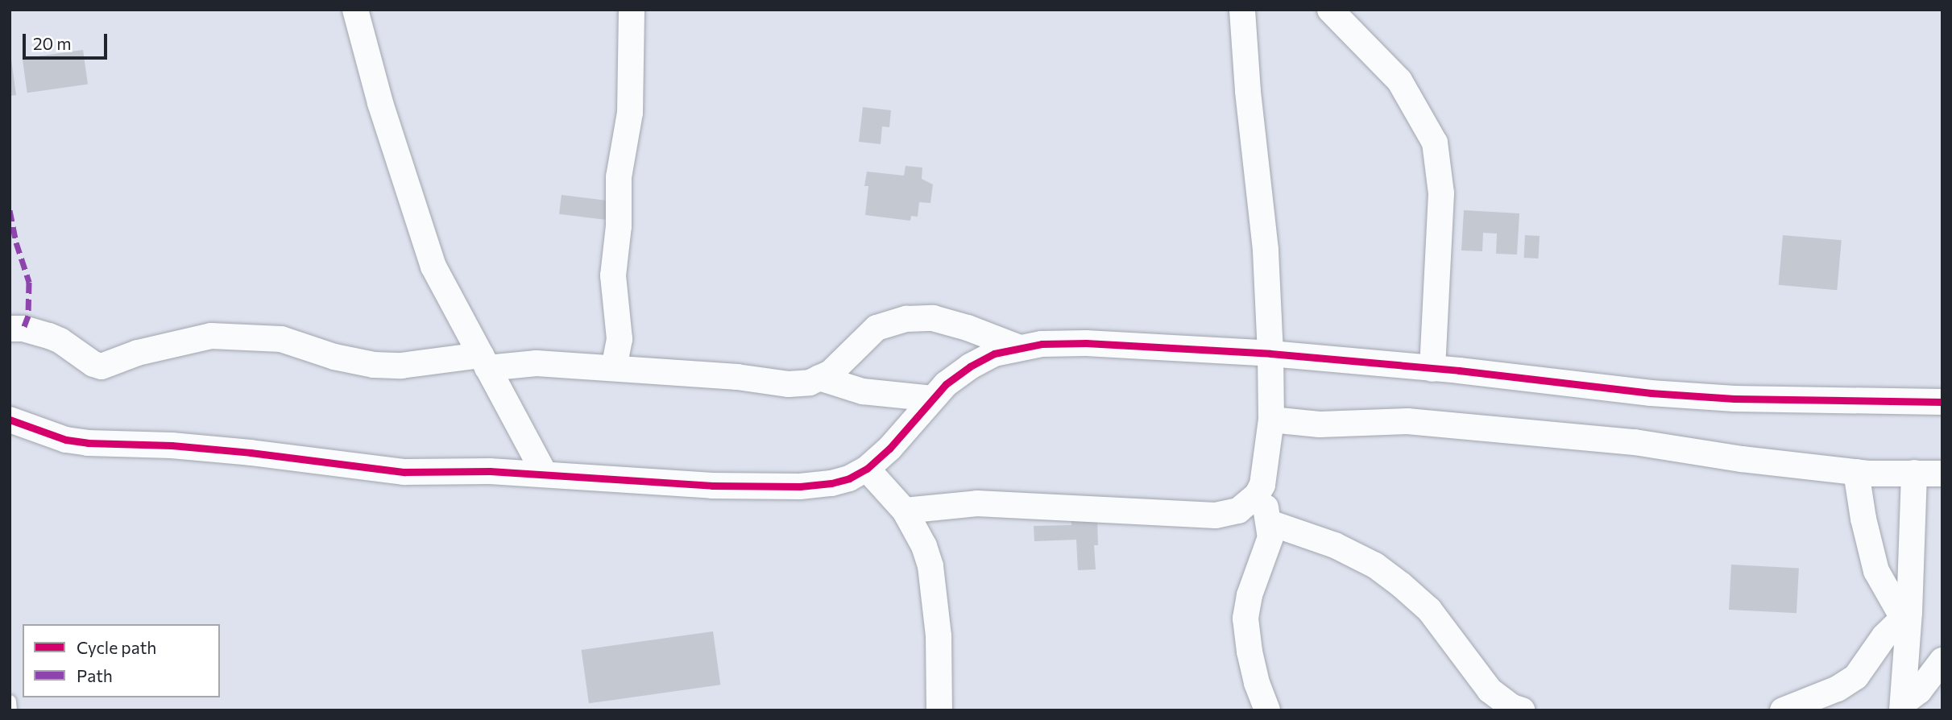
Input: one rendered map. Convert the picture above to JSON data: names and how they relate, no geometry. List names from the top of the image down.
{
  "legend": ["Cycle path", "Path"],
  "scale_bar": "20 m"
}
